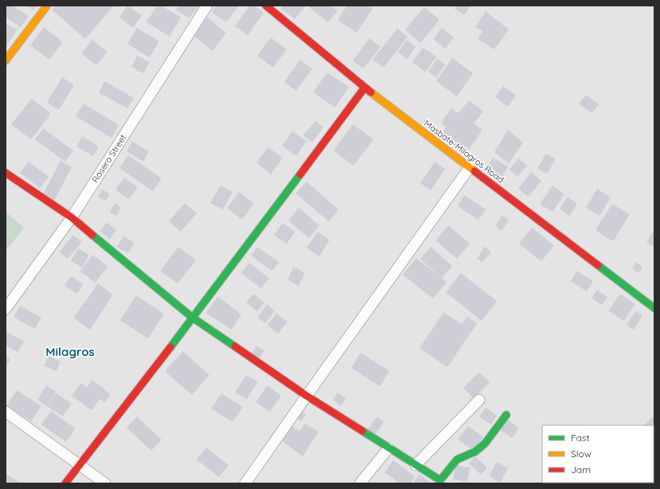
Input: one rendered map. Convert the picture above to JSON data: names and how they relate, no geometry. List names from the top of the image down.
{
  "streets": {
    "street": ["Masbate-Milagros Road", "Rosero Street"]
  },
  "districts": ["Milagros"],
  "legend": ["Fast", "Slow", "Jam"]
}
